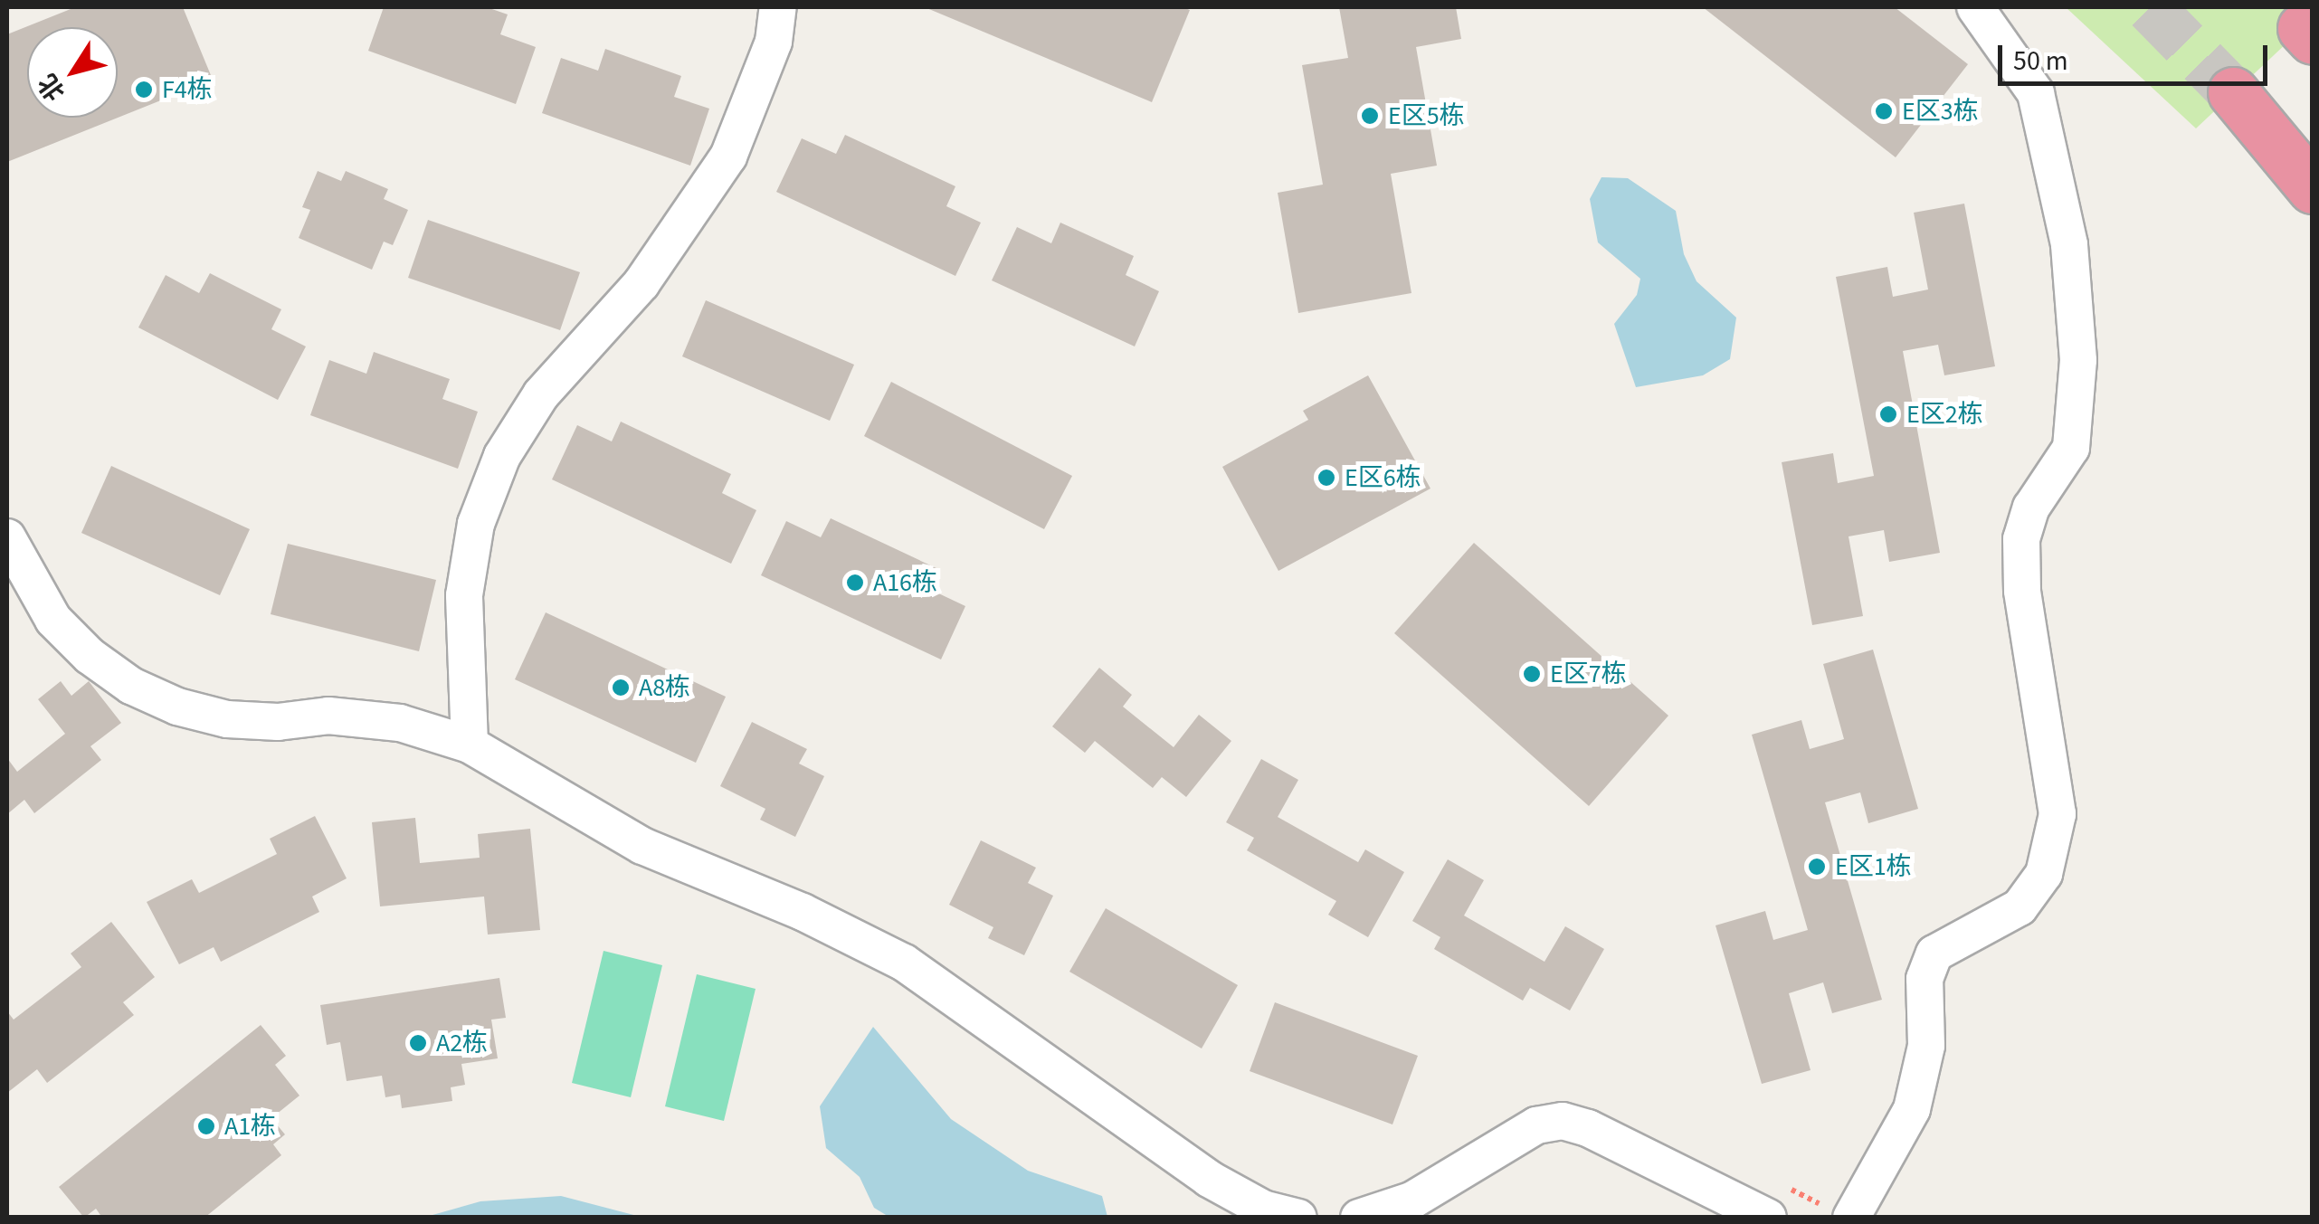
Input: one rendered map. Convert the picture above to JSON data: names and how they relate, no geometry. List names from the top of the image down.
{
  "places": [
    "F4栋",
    "E区3栋",
    "E区5栋",
    "E区2栋",
    "E区6栋",
    "A16栋",
    "E区7栋",
    "A8栋",
    "E区1栋",
    "A2栋",
    "A1栋"
  ],
  "scale_bar": "50 m",
  "north": "bottom left"
}
